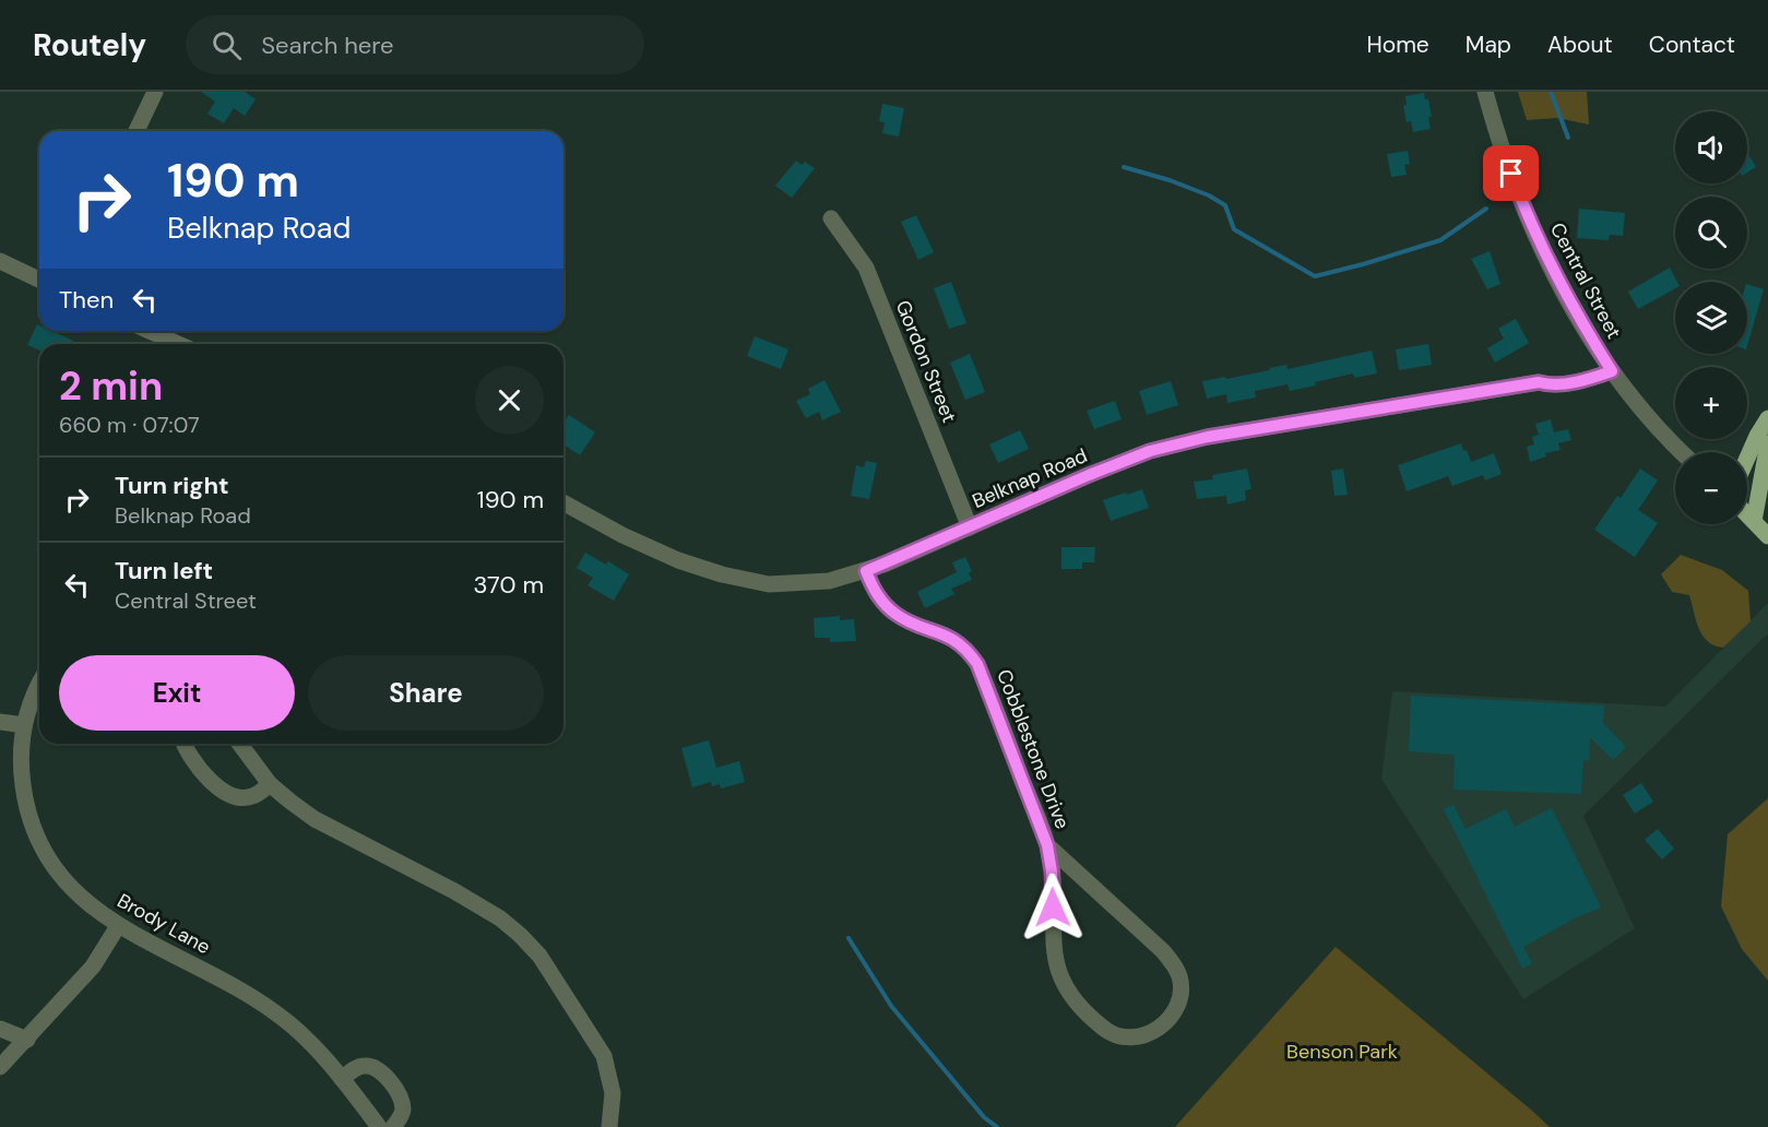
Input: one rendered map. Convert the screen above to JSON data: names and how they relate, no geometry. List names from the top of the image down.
{
  "streets": {
    "street": [
      "Central Street",
      "Gordon Street",
      "Belknap Road",
      "Cobblestone Drive",
      "Brody Lane"
    ]
  },
  "crossings": [
    ["Central Street", "Belknap Road"],
    ["Gordon Street", "Belknap Road"],
    ["Belknap Road", "Cobblestone Drive"]
  ],
  "parks": ["Benson Park"],
  "page": {
    "header": "Routely",
    "search": "Search here",
    "nav": [
      "Home",
      "Map",
      "About",
      "Contact"
    ],
    "map_buttons": ["+", "−"],
    "turn": ["190 m", "Belknap Road"],
    "then": "Then",
    "heading": ["2 min", "660 m · 07:07"],
    "list": [
      {
        "name": "Turn right",
        "note": "Belknap Road",
        "value": "190 m"
      },
      {
        "name": "Turn left",
        "note": "Central Street",
        "value": "370 m"
      }
    ],
    "buttons": ["Exit", "Share"]
  }
}
